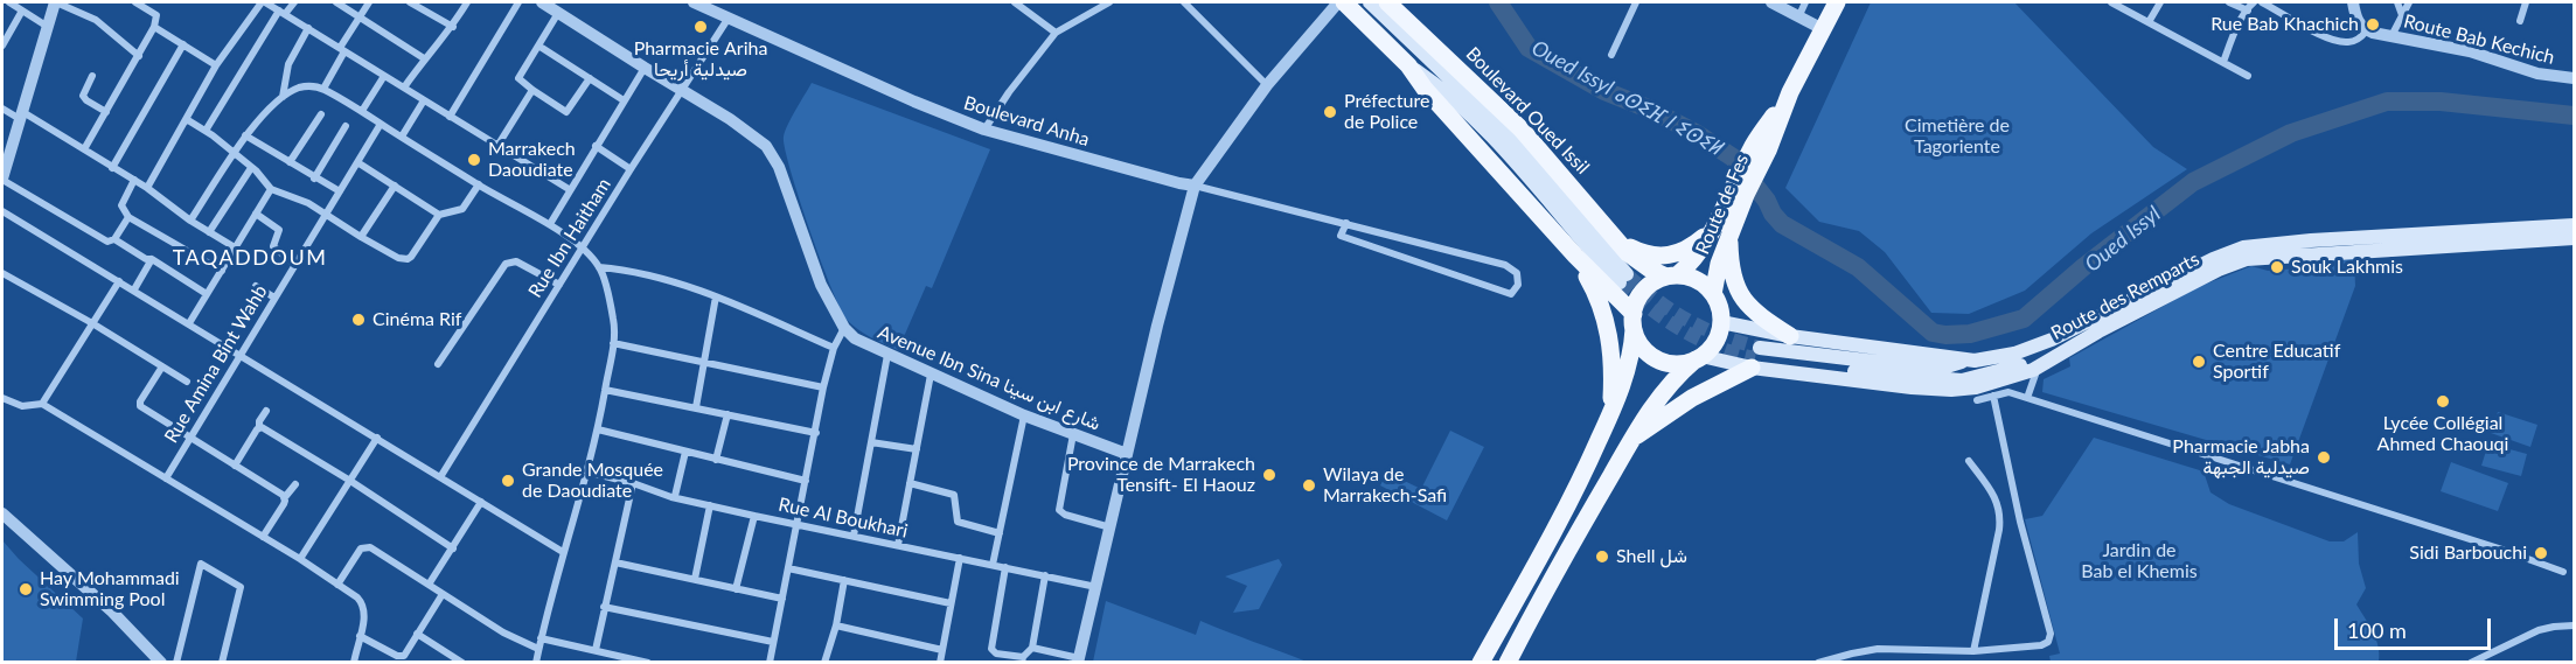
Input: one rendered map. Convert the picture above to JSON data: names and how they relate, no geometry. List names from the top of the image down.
{
  "streets": {
    "main road": ["Boulevard Oued Issil", "Route de Fes", "Route des Remparts"],
    "street": [
      "Route Bab Kechich",
      "Boulevard Anha",
      "Rue Ibn Haitham",
      "Rue Amina Bint Wahb",
      "Avenue Ibn Sina شارع ابن سينا",
      "Rue Al Boukhari"
    ]
  },
  "crossings": [
    ["Boulevard Oued Issil", "Route de Fes"],
    ["Boulevard Oued Issil", "Route des Remparts"],
    ["Boulevard Anha", "Rue Ibn Haitham"],
    ["Route de Fes", "Route des Remparts"],
    ["Rue Ibn Haitham", "Avenue Ibn Sina شارع ابن سينا"]
  ],
  "districts": ["TAQADDOUM"],
  "water": ["Oued Issyl ⴰⵙⵉⴼ ⵏ ⵉⵙⵉⵍ", "Oued Issyl"],
  "parks": ["Cimetière de Tagoriente", "Jardin de Bab el Khemis"],
  "places": [
    "Rue Bab Khachich",
    "Pharmacie Ariha صيدلية أريحا",
    "Préfecture de Police",
    "Marrakech Daoudiate",
    "Souk Lakhmis",
    "Cinéma Rif",
    "Centre Educatif Sportif",
    "Lycée Collégial Ahmed Chaouqi",
    "Pharmacie Jabha صيدلية الجبهة",
    "Province de Marrakech Tensift- El Haouz",
    "Grande Mosquée de Daoudiate",
    "Wilaya de Marrakech-Safi",
    "Sidi Barbouchi",
    "Shell شل",
    "Hay Mohammadi Swimming Pool"
  ],
  "scale_bar": "100 m"
}
